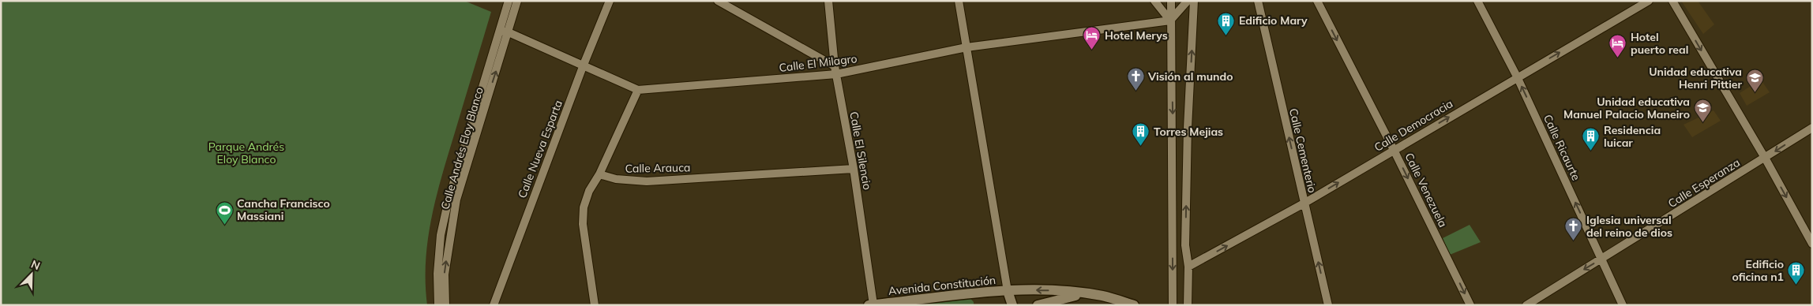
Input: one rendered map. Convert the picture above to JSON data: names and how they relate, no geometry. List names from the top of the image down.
{
  "streets": {
    "main road": ["Avenida Constitución"],
    "street": [
      "Calle El Milagro",
      "Calle Democracia",
      "Calle Ricaurte",
      "Calle Andrés Eloy Blanco",
      "Calle Nueva Esparta",
      "Calle El Silencio",
      "Calle Cementerio",
      "Calle Arauca",
      "Calle Esperanza",
      "Calle Venezuela"
    ]
  },
  "crossings": [
    ["Calle El Milagro", "Calle Andrés Eloy Blanco"],
    ["Calle El Milagro", "Calle Nueva Esparta"],
    ["Calle El Milagro", "Calle El Silencio"],
    ["Calle Democracia", "Calle Ricaurte"],
    ["Calle Democracia", "Calle Cementerio"],
    ["Calle Democracia", "Calle Venezuela"],
    ["Calle Ricaurte", "Calle Esperanza"],
    ["Calle El Silencio", "Calle Arauca"],
    ["Calle El Silencio", "Avenida Constitución"]
  ],
  "one_way": [
    "Calle Democracia",
    "Calle Ricaurte",
    "Calle Cementerio",
    "Calle Esperanza",
    "Calle Venezuela"
  ],
  "parks": ["Parque Andrés Eloy Blanco"],
  "places": {
    "building": [
      "Edificio Mary",
      "Torres Mejias",
      "Residencia luicar",
      "Edificio oficina n1"
    ],
    "hotel": ["Hotel Merys", "Hotel puerto real"],
    "church": ["Visión al mundo", "Iglesia universal del reino de dios"],
    "school or university": ["Unidad educativa Henri Pittier", "Unidad educativa Manuel Palacio Maneiro"],
    "sports": ["Cancha Francisco Massiani"]
  },
  "north": "top right"
}
